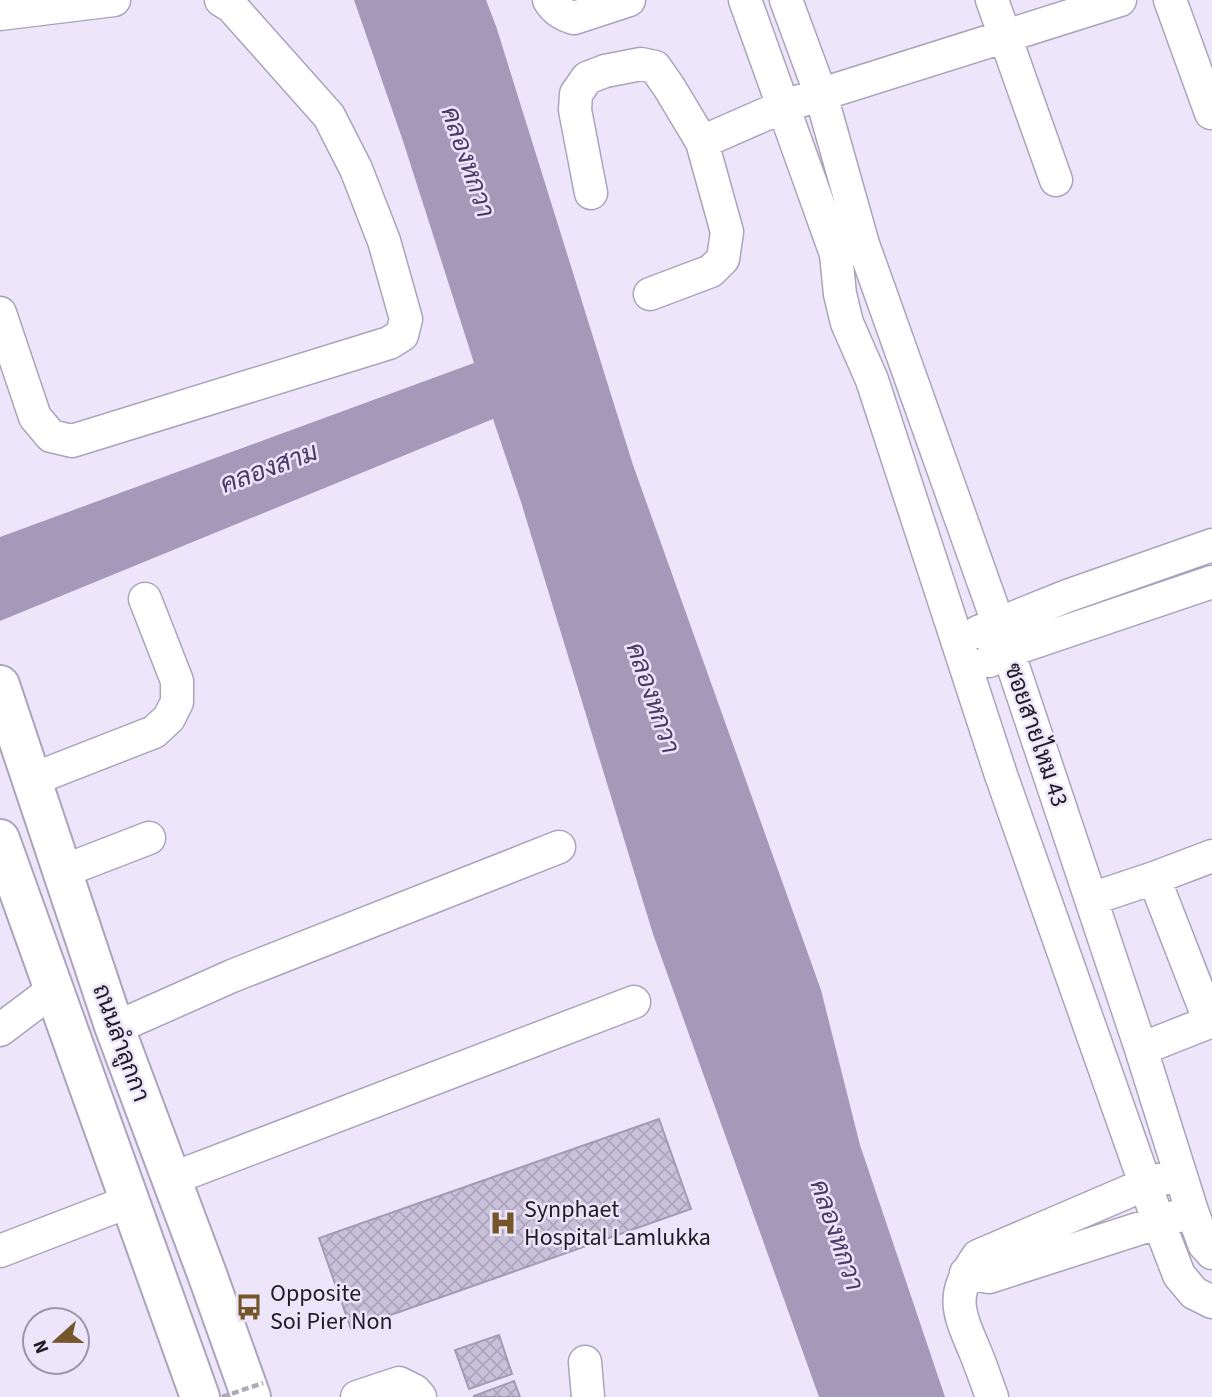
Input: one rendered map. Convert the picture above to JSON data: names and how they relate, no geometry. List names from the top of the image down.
{
  "streets": {
    "main road": ["ถนนลำลูกกา"],
    "street": ["ซอยสายไหม 43"]
  },
  "water": ["คลองหกวา", "คลองสาม"],
  "places": {
    "hospital": ["Synphaet Hospital Lamlukka"],
    "bus stop": ["Opposite Soi Pier Non"]
  },
  "north": "left"
}
